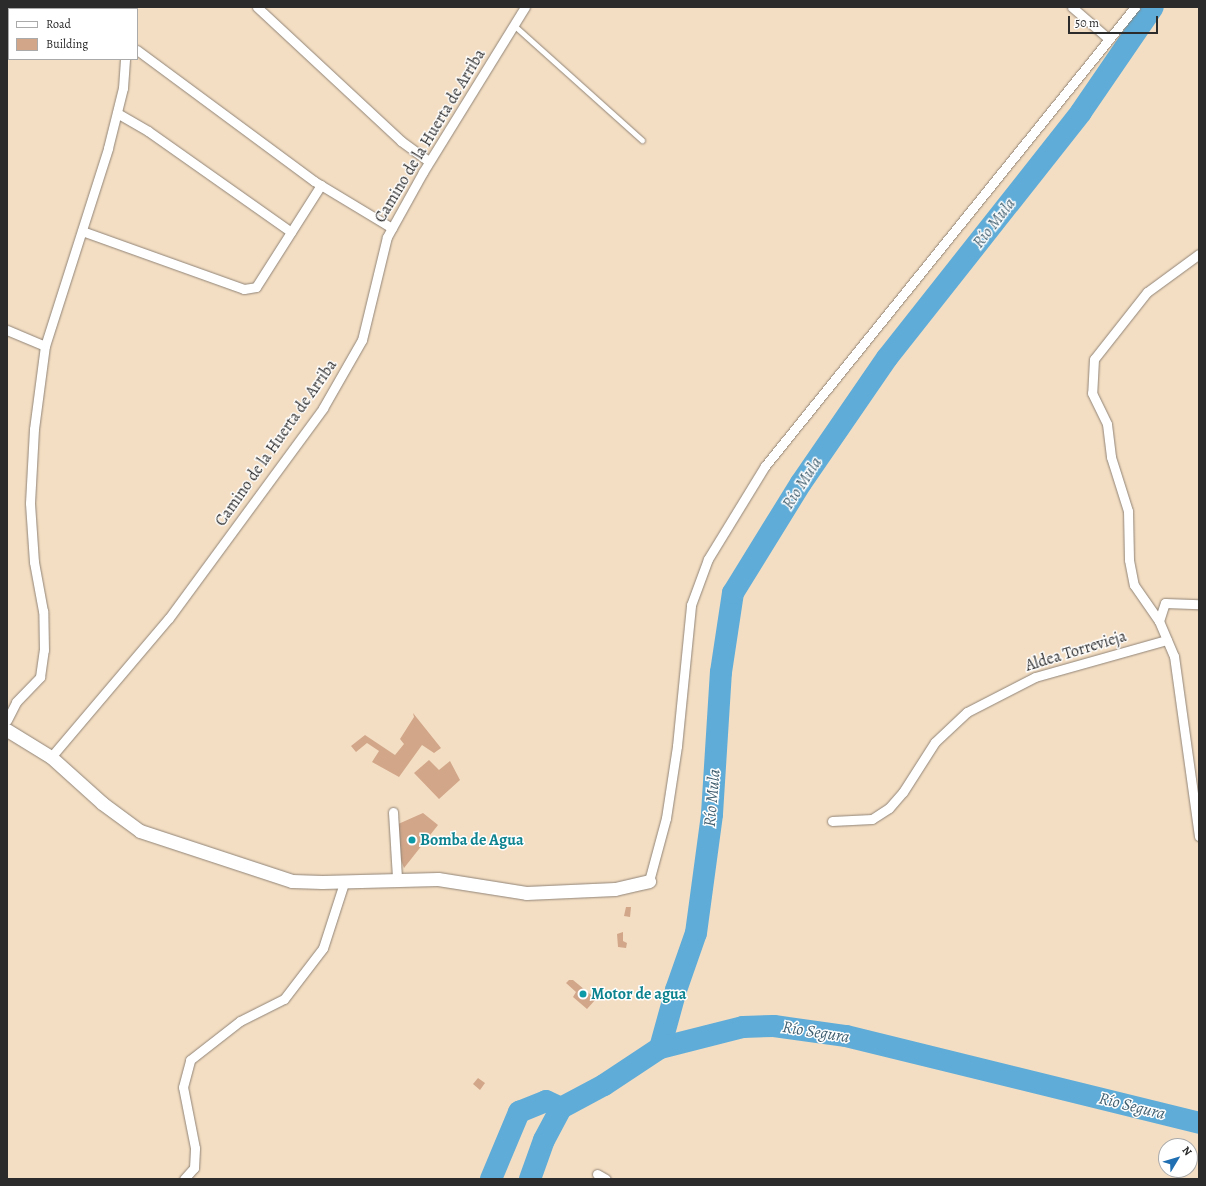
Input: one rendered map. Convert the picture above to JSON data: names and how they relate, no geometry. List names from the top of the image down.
{
  "streets": {
    "street": ["Camino de la Huerta de Arriba", "Aldea Torrevieja"]
  },
  "water": ["Río Mula", "Río Segura"],
  "places": ["Bomba de Agua", "Motor de agua"],
  "legend": ["Road", "Building"],
  "scale_bar": "50 m",
  "north": "top right"
}
